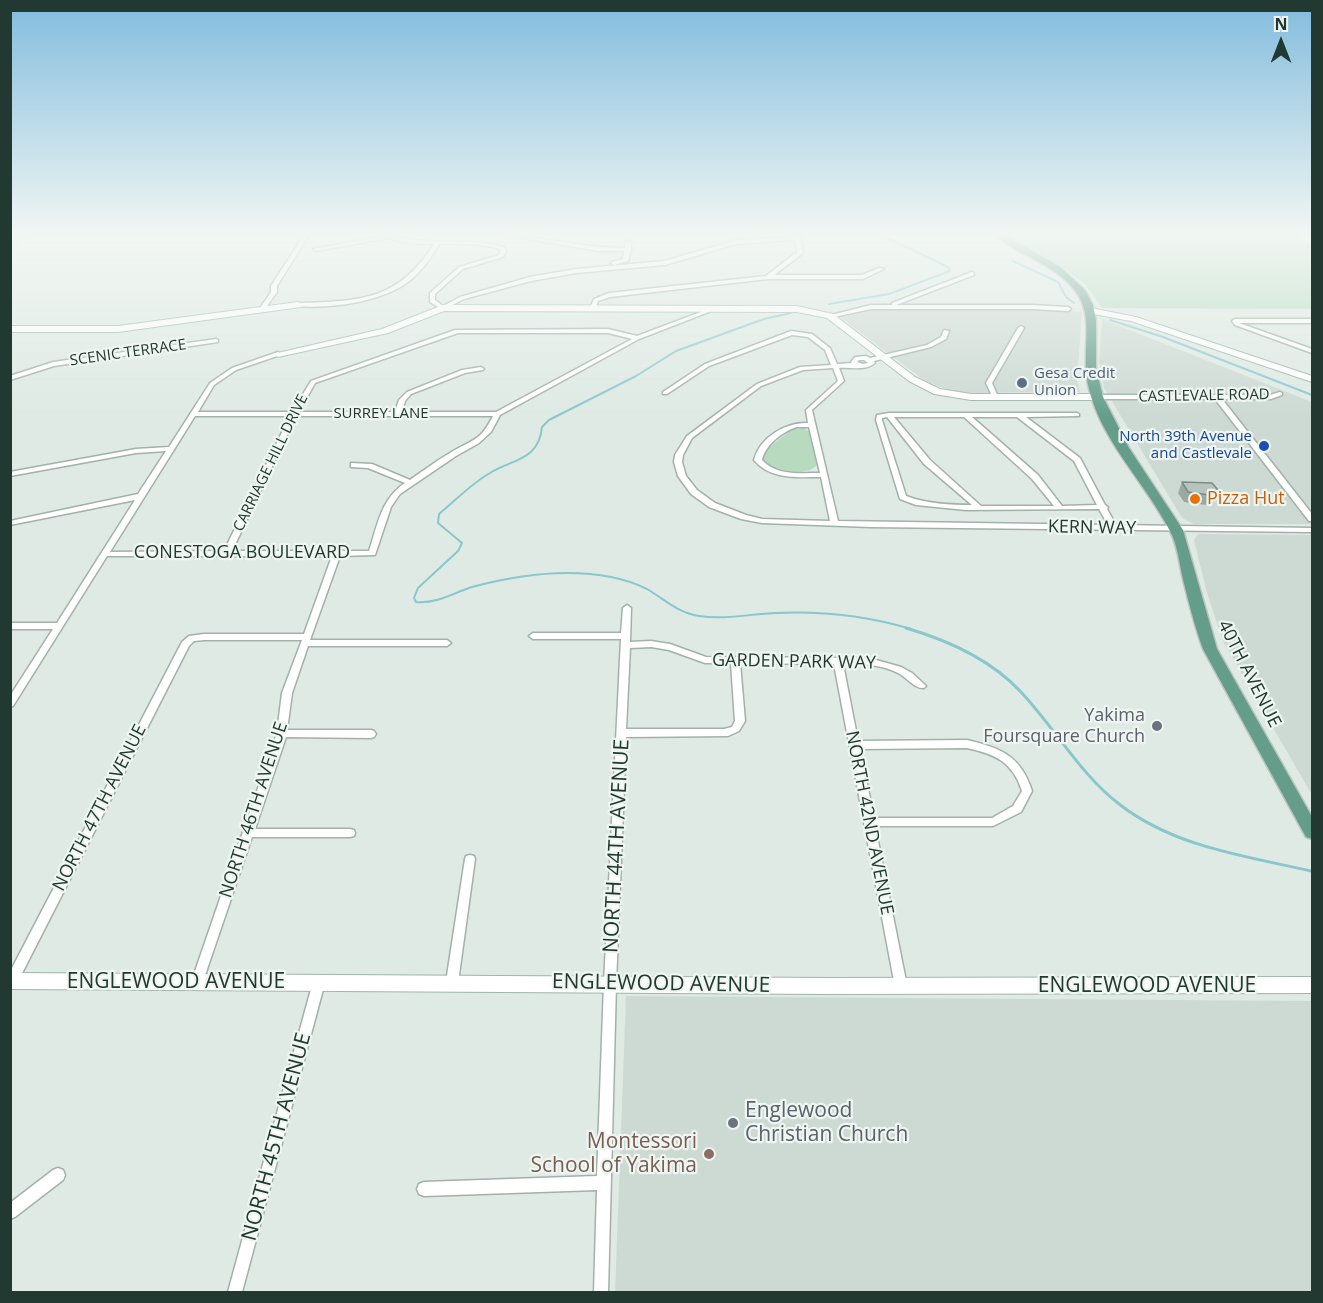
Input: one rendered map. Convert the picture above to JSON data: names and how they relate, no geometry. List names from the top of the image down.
{
  "streets": {
    "main road": ["40TH AVENUE"],
    "street": [
      "SCENIC TERRACE",
      "CASTLEVALE ROAD",
      "SURREY LANE",
      "CARRIAGE HILL DRIVE",
      "KERN WAY",
      "CONESTOGA BOULEVARD",
      "GARDEN PARK WAY",
      "NORTH 47TH AVENUE",
      "NORTH 46TH AVENUE",
      "NORTH 42ND AVENUE",
      "NORTH 44TH AVENUE",
      "ENGLEWOOD AVENUE",
      "NORTH 45TH AVENUE"
    ]
  },
  "crossings": [
    ["CASTLEVALE ROAD", "40TH AVENUE"],
    ["SURREY LANE", "CARRIAGE HILL DRIVE"],
    ["SURREY LANE", "CONESTOGA BOULEVARD"],
    ["CARRIAGE HILL DRIVE", "CONESTOGA BOULEVARD"],
    ["KERN WAY", "40TH AVENUE"],
    ["GARDEN PARK WAY", "NORTH 42ND AVENUE"],
    ["GARDEN PARK WAY", "NORTH 44TH AVENUE"],
    ["NORTH 47TH AVENUE", "NORTH 46TH AVENUE"],
    ["NORTH 47TH AVENUE", "ENGLEWOOD AVENUE"],
    ["NORTH 46TH AVENUE", "ENGLEWOOD AVENUE"],
    ["NORTH 42ND AVENUE", "ENGLEWOOD AVENUE"],
    ["NORTH 44TH AVENUE", "ENGLEWOOD AVENUE"],
    ["ENGLEWOOD AVENUE", "NORTH 45TH AVENUE"]
  ],
  "places": [
    "Gesa Credit Union",
    "North 39th Avenue and Castlevale",
    "Pizza Hut",
    "Yakima Foursquare Church",
    "Englewood Christian Church",
    "Montessori School of Yakima"
  ],
  "north": "top"
}
